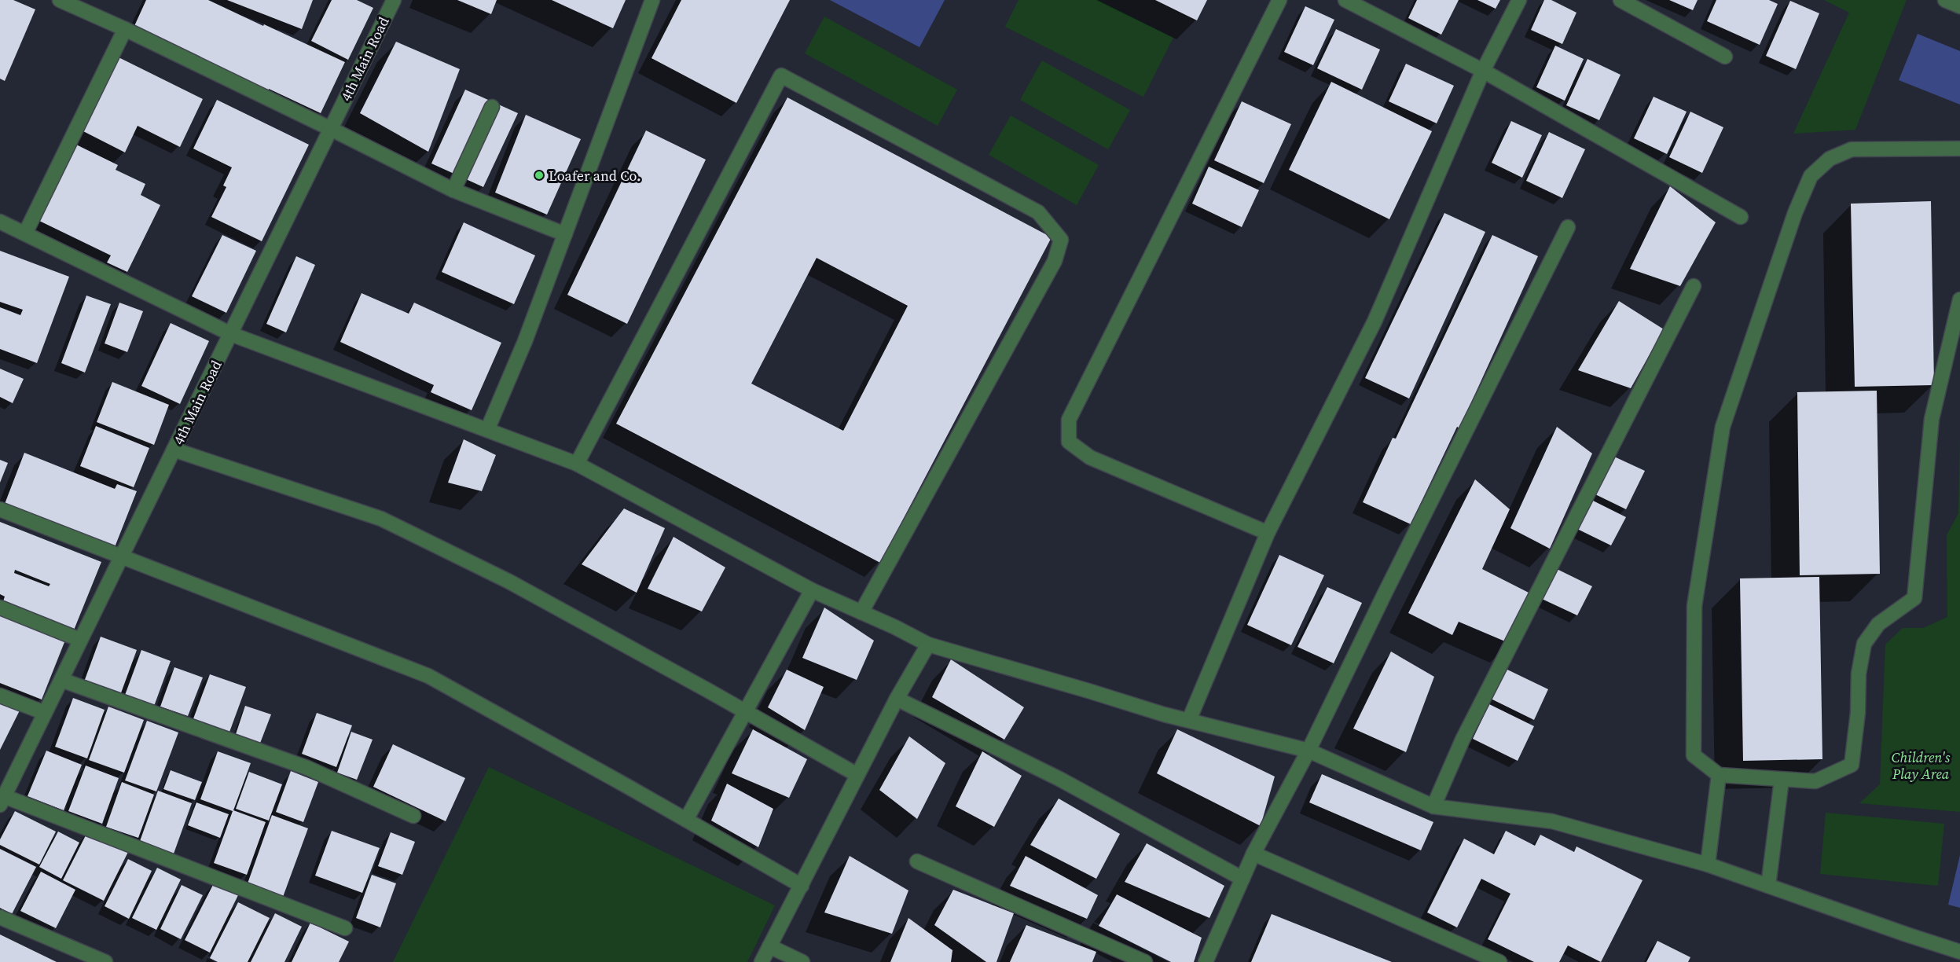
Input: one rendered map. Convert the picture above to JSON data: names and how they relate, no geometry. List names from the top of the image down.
{
  "streets": {
    "street": ["4th Main Road"]
  },
  "parks": ["Children's Play Area"],
  "places": ["Loafer and Co."]
}
